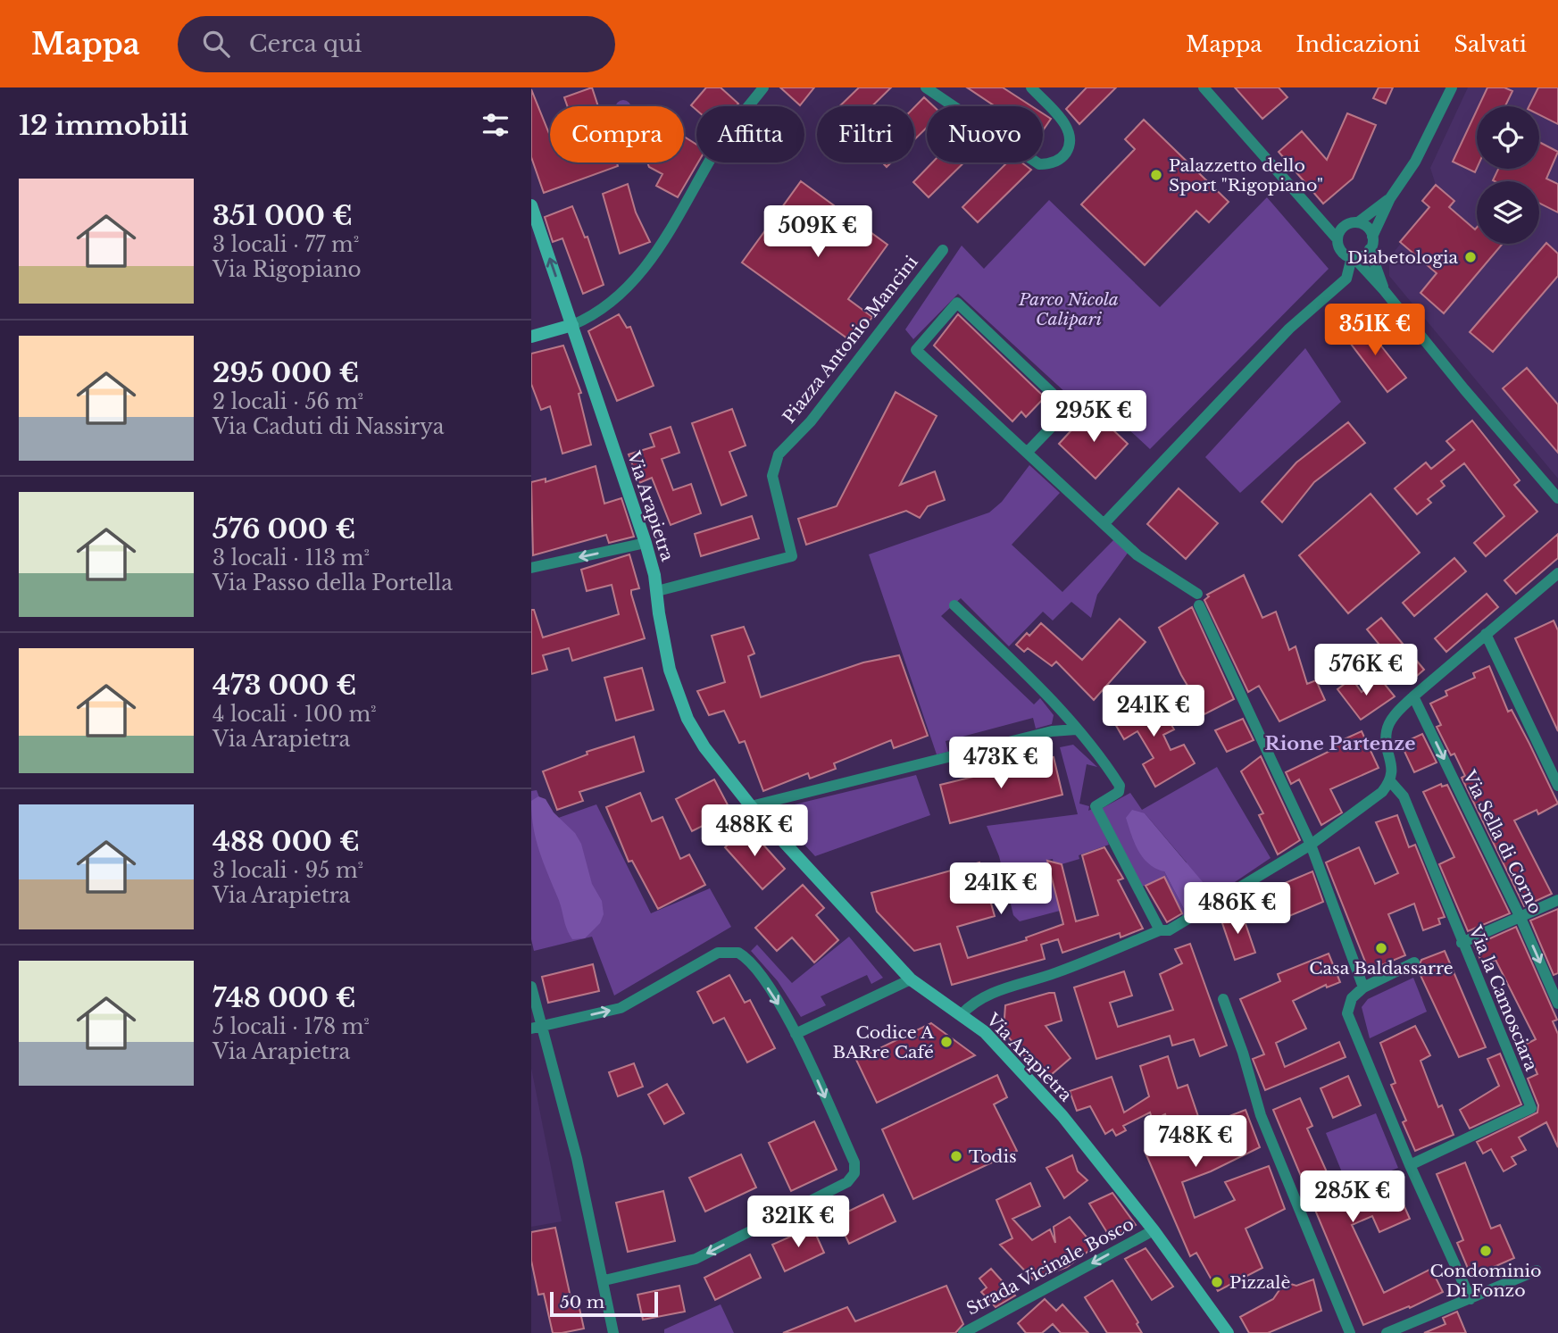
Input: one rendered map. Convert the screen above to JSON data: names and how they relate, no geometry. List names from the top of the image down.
{
  "streets": {
    "street": [
      "Piazza Antonio Mancini",
      "Via Arapietra",
      "Via Sella di Corno",
      "Via la Camosciara",
      "Strada Vicinale Bosco"
    ]
  },
  "crossings": [
    ["Piazza Antonio Mancini", "Via Arapietra"],
    ["Via Arapietra", "Strada Vicinale Bosco"]
  ],
  "one_way": ["Strada Vicinale Bosco"],
  "districts": ["Rione Partenze"],
  "parks": ["Parco Nicola Calipari"],
  "places": [
    "Palazzetto dello Sport \"Rigopiano\"",
    "Diabetologia",
    "Casa Baldassarre",
    "Codice A BARre Café",
    "Todis",
    "Condominio Di Fonzo",
    "Pizzalè"
  ],
  "scale_bar": "50 m",
  "page": {
    "header": "Mappa",
    "search": "Cerca qui",
    "nav": ["Mappa", "Indicazioni", "Salvati"],
    "heading": "12 immobili",
    "chip": [
      "Compra",
      "Affitta",
      "Filtri",
      "Nuovo"
    ],
    "list": [
      {
        "name": "351 000 €",
        "note": "3 locali · 77 m² · Via Rigopiano"
      },
      {
        "name": "295 000 €",
        "note": "2 locali · 56 m² · Via Caduti di Nassirya"
      },
      {
        "name": "576 000 €",
        "note": "3 locali · 113 m² · Via Passo della Portella"
      },
      {
        "name": "473 000 €",
        "note": "4 locali · 100 m² · Via Arapietra"
      },
      {
        "name": "488 000 €",
        "note": "3 locali · 95 m² · Via Arapietra"
      },
      {
        "name": "748 000 €",
        "note": "5 locali · 178 m² · Via Arapietra"
      }
    ],
    "price": [
      "509K €",
      "351K €",
      "295K €",
      "576K €",
      "241K €",
      "473K €",
      "488K €",
      "241K €",
      "486K €",
      "748K €",
      "285K €",
      "321K €"
    ],
    "scale": "50 m"
  }
}
